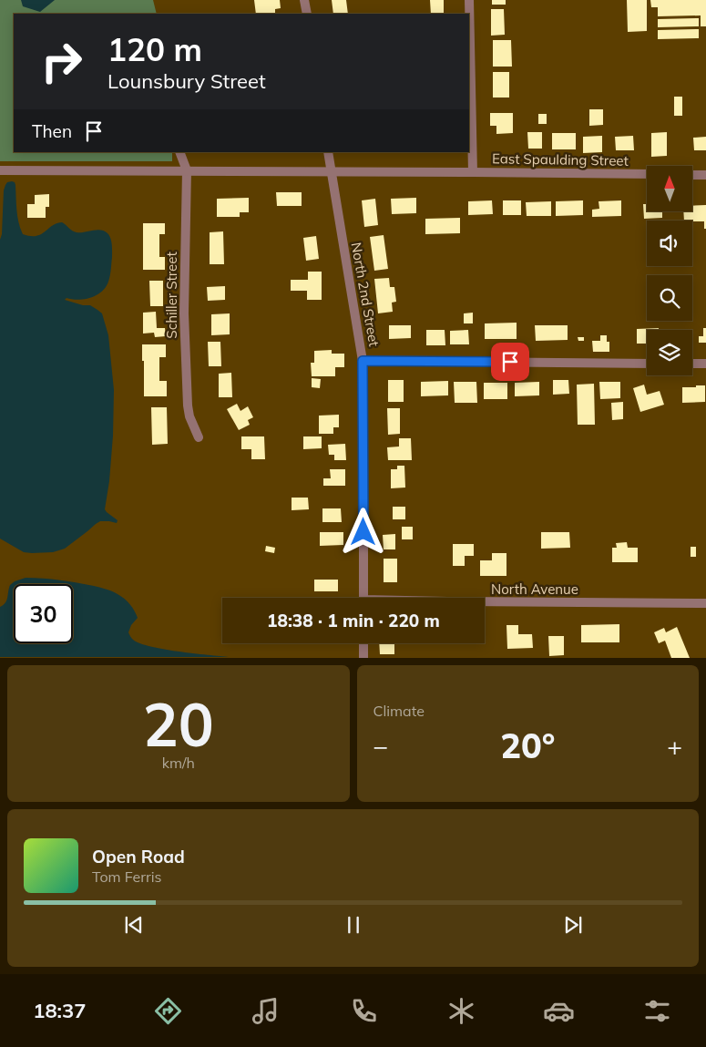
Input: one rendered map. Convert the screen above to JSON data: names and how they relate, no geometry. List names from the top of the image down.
{
  "streets": {
    "street": [
      "East Spaulding Street",
      "North 2nd Street",
      "Schiller Street",
      "North Avenue"
    ]
  },
  "crossings": [
    ["East Spaulding Street", "North 2nd Street"],
    ["East Spaulding Street", "Schiller Street"]
  ],
  "north": "top",
  "page": {
    "turn": ["120 m", "Lounsbury Street"],
    "then": "Then",
    "limit": "30",
    "trip": "18:38 · 1 min · 220 m",
    "tile": [
      ["20", "km/h"],
      "Climate"
    ],
    "heat": ["−", "20°", "+"],
    "song": ["Open Road", "Tom Ferris"],
    "tabs": "18:37"
  }
}
